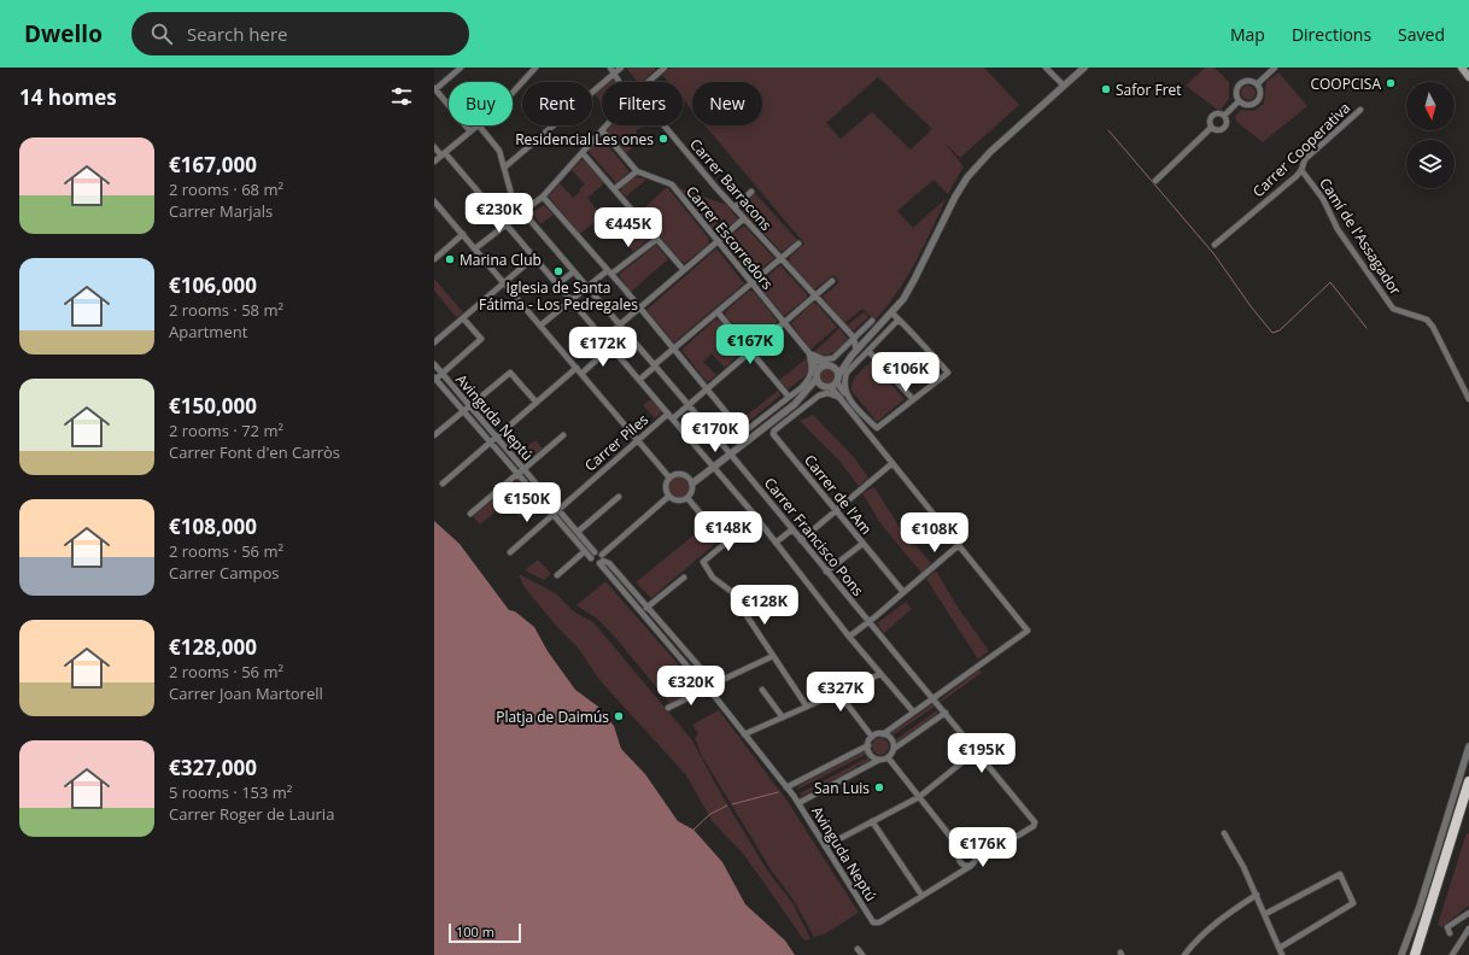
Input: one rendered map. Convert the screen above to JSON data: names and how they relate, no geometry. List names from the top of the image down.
{
  "streets": {
    "street": [
      "Carrer Cooperativa",
      "Carrer Barracons",
      "Camí de l'Assagador",
      "Carrer Escorredors",
      "Avinguda Neptú",
      "Carrer Piles",
      "Carrer de l'Am",
      "Carrer Francisco Pons"
    ]
  },
  "crossings": [
    ["Carrer Cooperativa", "Camí de l'Assagador"],
    ["Carrer Barracons", "Carrer Piles"],
    ["Carrer Escorredors", "Carrer Piles"],
    ["Avinguda Neptú", "Carrer Piles"],
    ["Carrer Piles", "Carrer Francisco Pons"]
  ],
  "places": [
    "COOPCISA",
    "Safor Fret",
    "Residencial Les ones",
    "Marina Club",
    "Iglesia de Santa Fátima - Los Pedregales",
    "Platja de Daimús",
    "San Luis"
  ],
  "scale_bar": "100 m",
  "north": "bottom",
  "page": {
    "header": "Dwello",
    "search": "Search here",
    "nav": ["Map", "Directions", "Saved"],
    "heading": "14 homes",
    "chip": [
      "Buy",
      "Rent",
      "Filters",
      "New"
    ],
    "list": [
      {
        "name": "€167,000",
        "note": "2 rooms · 68 m² · Carrer Marjals"
      },
      {
        "name": "€106,000",
        "note": "2 rooms · 58 m² · Apartment"
      },
      {
        "name": "€150,000",
        "note": "2 rooms · 72 m² · Carrer Font d'en Carròs"
      },
      {
        "name": "€108,000",
        "note": "2 rooms · 56 m² · Carrer Campos"
      },
      {
        "name": "€128,000",
        "note": "2 rooms · 56 m² · Carrer Joan Martorell"
      },
      {
        "name": "€327,000",
        "note": "5 rooms · 153 m² · Carrer Roger de Lauria"
      }
    ],
    "price": [
      "€230K",
      "€445K",
      "€167K",
      "€172K",
      "€106K",
      "€170K",
      "€150K",
      "€148K",
      "€108K",
      "€128K",
      "€320K",
      "€327K",
      "€195K",
      "€176K"
    ],
    "scale": "100 m"
  }
}
